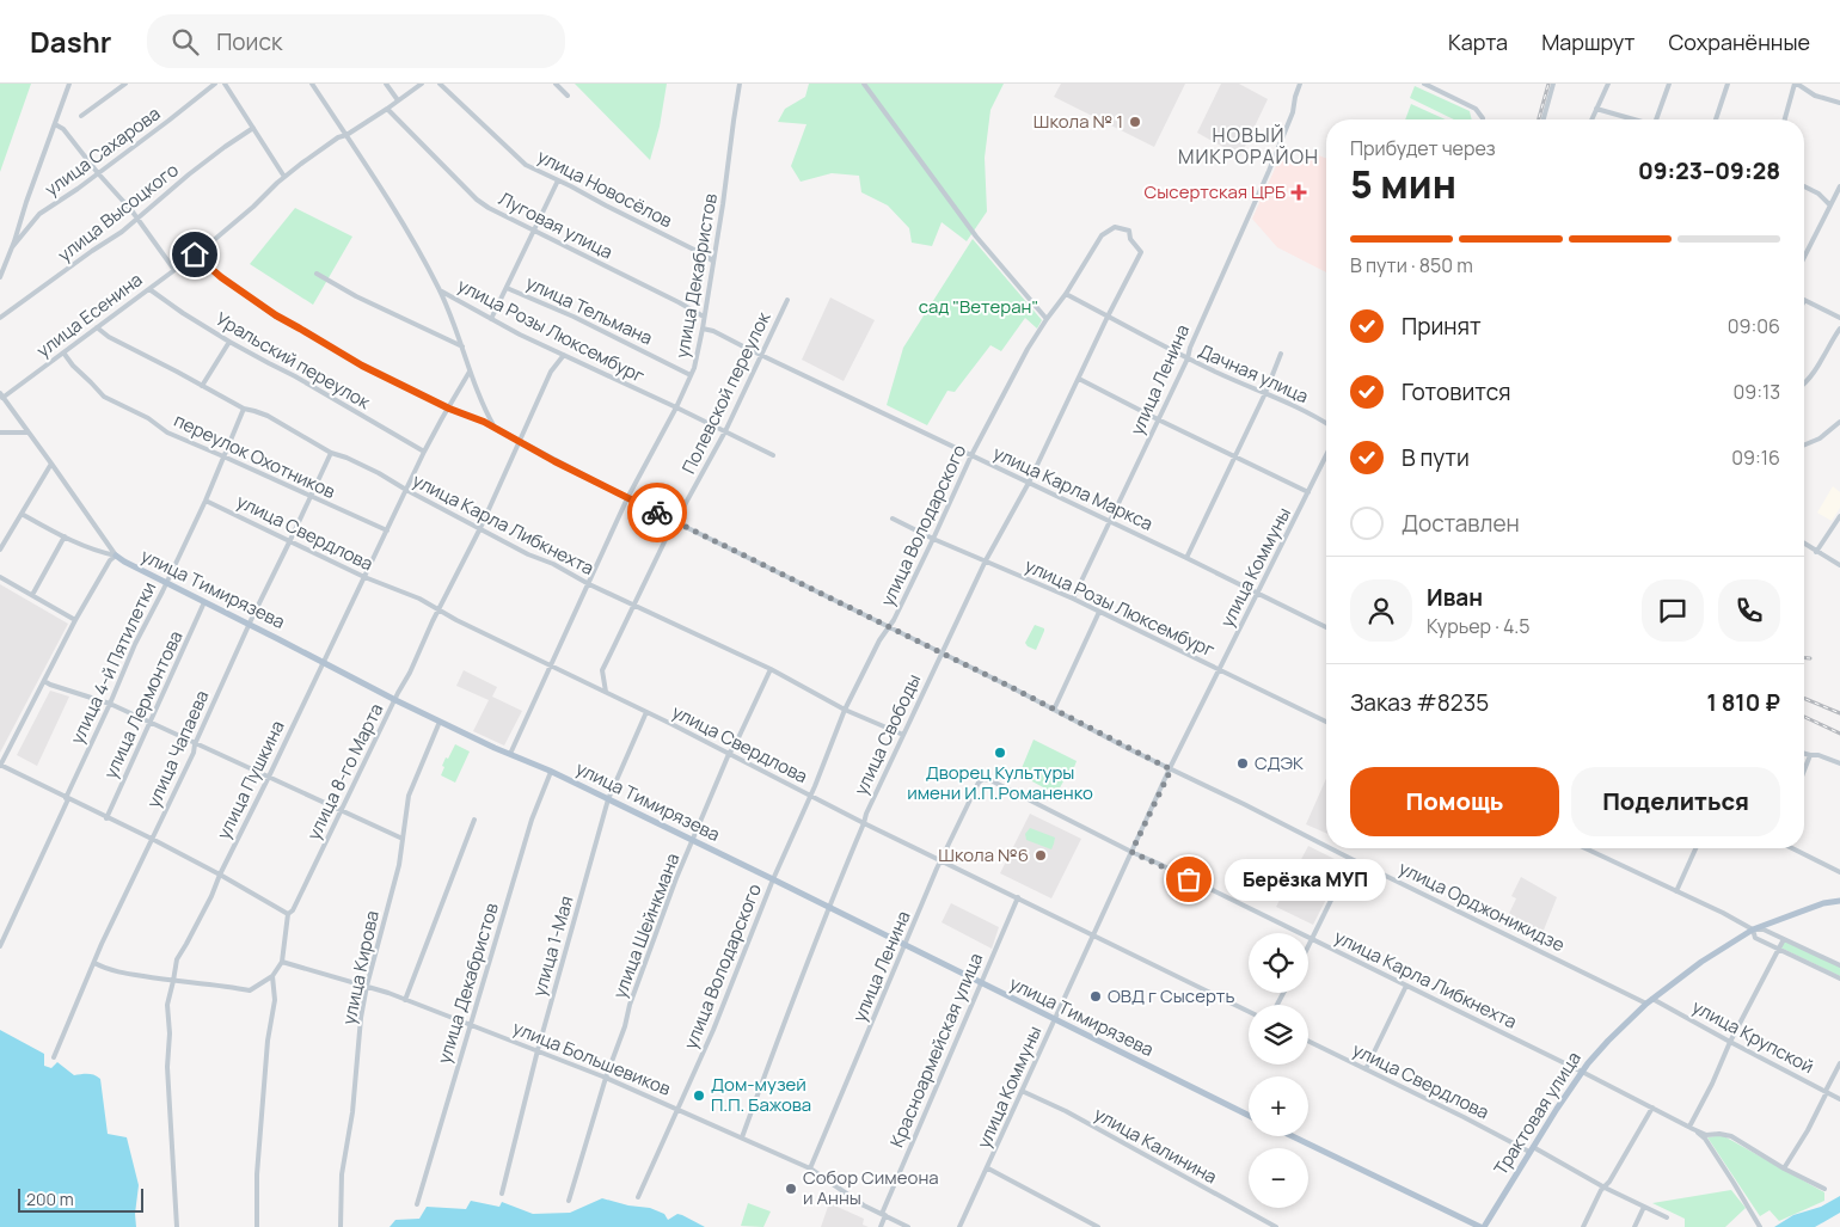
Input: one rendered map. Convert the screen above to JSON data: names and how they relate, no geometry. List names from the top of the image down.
{
  "streets": {
    "main road": ["улица Тимирязева", "Трактовая улица"],
    "street": [
      "улица Сахарова",
      "улица Новосёлов",
      "улица Высоцкого",
      "Луговая улица",
      "улица Декабристов",
      "улица Тельмана",
      "улица Есенина",
      "улица Розы Люксембург",
      "Уральский переулок",
      "Дачная улица",
      "улица Ленина",
      "Полевской переулок",
      "переулок Охотников",
      "улица Карла Маркса",
      "улица Карла Либкнехта",
      "улица Володарского",
      "улица Свердлова",
      "улица Коммуны",
      "улица 4-й Пятилетки",
      "улица Лермонтова",
      "улица Свободы",
      "улица Чапаева",
      "улица 8-го Марта",
      "улица Пушкина",
      "улица Орджоникидзе",
      "улица Шейнкмана",
      "улица 1-Мая",
      "улица Кирова",
      "улица Крупской",
      "Красноармейская улица",
      "улица Большевиков",
      "улица Калинина"
    ]
  },
  "crossings": [
    ["улица Новосёлов", "улица Декабристов"],
    ["Луговая улица", "улица Декабристов"],
    ["Луговая улица", "улица Есенина"],
    ["улица Декабристов", "улица Тельмана"],
    ["улица Декабристов", "улица Розы Люксембург"],
    ["улица Декабристов", "улица Карла Маркса"],
    ["улица Декабристов", "улица Карла Либкнехта"],
    ["улица Декабристов", "улица Свердлова"],
    ["улица Декабристов", "улица Тимирязева"],
    ["улица Декабристов", "улица Орджоникидзе"],
    ["улица Декабристов", "улица Большевиков"],
    ["улица Есенина", "улица Розы Люксембург"],
    ["улица Есенина", "Уральский переулок"],
    ["улица Есенина", "переулок Охотников"],
    ["улица Есенина", "улица Карла Либкнехта"],
    ["улица Есенина", "улица Орджоникидзе"],
    ["улица Розы Люксембург", "улица Ленина"],
    ["улица Розы Люксембург", "Полевской переулок"],
    ["улица Розы Люксембург", "улица Володарского"],
    ["улица Розы Люксембург", "улица Коммуны"],
    ["улица Розы Люксембург", "улица Свободы"],
    ["улица Розы Люксембург", "улица 8-го Марта"],
    ["Уральский переулок", "улица Пушкина"],
    ["Дачная улица", "улица Ленина"],
    ["Дачная улица", "улица Володарского"],
    ["Дачная улица", "улица Свободы"],
    ["улица Ленина", "улица Карла Маркса"],
    ["улица Ленина", "улица Карла Либкнехта"],
    ["улица Ленина", "улица Свердлова"],
    ["улица Ленина", "улица Тимирязева"],
    ["улица Ленина", "улица Большевиков"],
    ["Полевской переулок", "улица Карла Маркса"],
    ["Полевской переулок", "улица Карла Либкнехта"],
    ["Полевской переулок", "улица Свердлова"],
    ["Полевской переулок", "улица Орджоникидзе"],
    ["переулок Охотников", "улица 4-й Пятилетки"],
    ["переулок Охотников", "улица Чапаева"],
    ["переулок Охотников", "улица Пушкина"],
    ["улица Карла Маркса", "улица Володарского"],
    ["улица Карла Маркса", "улица Коммуны"],
    ["улица Карла Маркса", "улица Свободы"],
    ["улица Карла Либкнехта", "улица Володарского"],
    ["улица Карла Либкнехта", "улица Коммуны"],
    ["улица Карла Либкнехта", "улица 4-й Пятилетки"],
    ["улица Карла Либкнехта", "улица Свободы"],
    ["улица Карла Либкнехта", "улица Чапаева"],
    ["улица Карла Либкнехта", "улица 8-го Марта"],
    ["улица Карла Либкнехта", "улица Пушкина"],
    ["улица Карла Либкнехта", "улица Шейнкмана"],
    ["улица Карла Либкнехта", "Трактовая улица"],
    ["улица Володарского", "улица Свердлова"],
    ["улица Володарского", "улица Тимирязева"],
    ["улица Володарского", "улица Свободы"],
    ["улица Володарского", "улица Орджоникидзе"],
    ["улица Володарского", "улица Большевиков"],
    ["улица Свердлова", "улица Коммуны"],
    ["улица Свердлова", "улица 4-й Пятилетки"],
    ["улица Свердлова", "улица Свободы"],
    ["улица Свердлова", "улица Чапаева"],
    ["улица Свердлова", "улица 8-го Марта"],
    ["улица Свердлова", "улица Пушкина"],
    ["улица Свердлова", "улица Шейнкмана"],
    ["улица Свердлова", "улица 1-Мая"],
    ["улица Свердлова", "Красноармейская улица"],
    ["улица Свердлова", "Трактовая улица"],
    ["улица Коммуны", "улица Тимирязева"],
    ["улица Коммуны", "улица Орджоникидзе"],
    ["улица Коммуны", "улица Калинина"],
    ["улица Тимирязева", "улица 4-й Пятилетки"],
    ["улица Тимирязева", "улица Лермонтова"],
    ["улица Тимирязева", "улица Свободы"],
    ["улица Тимирязева", "улица Чапаева"],
    ["улица Тимирязева", "улица 8-го Марта"],
    ["улица Тимирязева", "улица Пушкина"],
    ["улица Тимирязева", "улица Шейнкмана"],
    ["улица Тимирязева", "улица 1-Мая"],
    ["улица Тимирязева", "улица Кирова"],
    ["улица Тимирязева", "Красноармейская улица"],
    ["улица Свободы", "улица Орджоникидзе"],
    ["улица Свободы", "улица Большевиков"],
    ["улица 8-го Марта", "улица Орджоникидзе"],
    ["улица 8-го Марта", "улица Большевиков"],
    ["улица Пушкина", "улица Орджоникидзе"],
    ["улица Орджоникидзе", "Трактовая улица"],
    ["улица Шейнкмана", "улица Большевиков"],
    ["улица 1-Мая", "улица Большевиков"],
    ["улица Кирова", "улица Большевиков"],
    ["улица Крупской", "Трактовая улица"],
    ["Красноармейская улица", "улица Большевиков"]
  ],
  "districts": ["НОВЫЙ МИКРОРАЙОН"],
  "parks": ["сад \"Ветеран\""],
  "places": {
    "other": [
      "Школа № 1",
      "Дворец Культуры имени И.П.Романенко",
      "СДЭК",
      "Школа №6",
      "Берёзка МУП",
      "ОВД г Сысерть",
      "Дом-музей П.П. Бажова",
      "Собор Симеона и Анны"
    ],
    "health": ["Сысертская ЦРБ"]
  },
  "scale_bar": "200 m",
  "page": {
    "header": "Dashr",
    "search": "Поиск",
    "nav": ["Карта", "Маршрут", "Сохранённые"],
    "heading": ["5 мин", "Прибудет через", "09:23–09:28"],
    "panel": [
      "Иван",
      "Курьер · 4.5",
      "Заказ #8235",
      "1 810 ₽"
    ],
    "bar": "В пути · 850 m",
    "list": [
      ["Принят", "09:06"],
      ["Готовится", "09:13"],
      ["В пути", "09:16"],
      "Доставлен"
    ],
    "buttons": ["Помощь", "Поделиться"],
    "bubble": "Берёзка МУП",
    "map_buttons": ["+", "−"],
    "scale": "200 m"
  }
}
